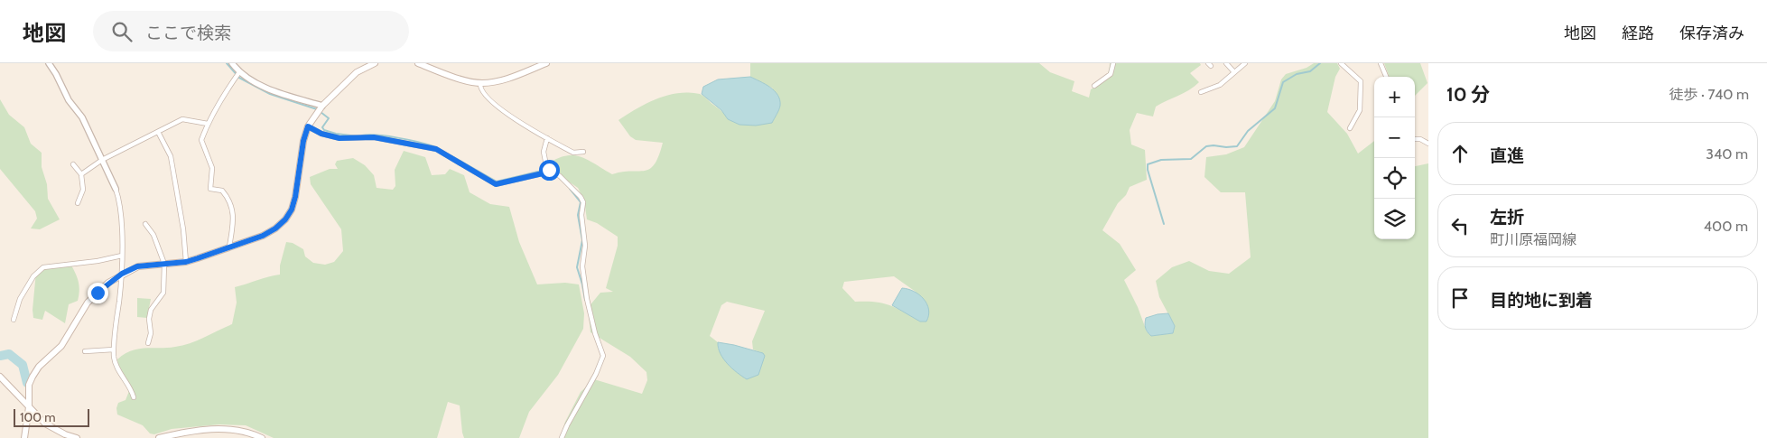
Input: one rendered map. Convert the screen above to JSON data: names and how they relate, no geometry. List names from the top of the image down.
{
  "scale_bar": "100 m",
  "page": {
    "header": "地図",
    "search": "ここで検索",
    "nav": ["地図", "経路", "保存済み"],
    "heading": ["10 分", "徒歩 · 740 m"],
    "map_buttons": ["+", "−"],
    "list": [
      ["直進", "340 m"],
      ["左折", "町川原福岡線", "400 m"],
      "目的地に到着"
    ],
    "scale": "100 m"
  }
}
